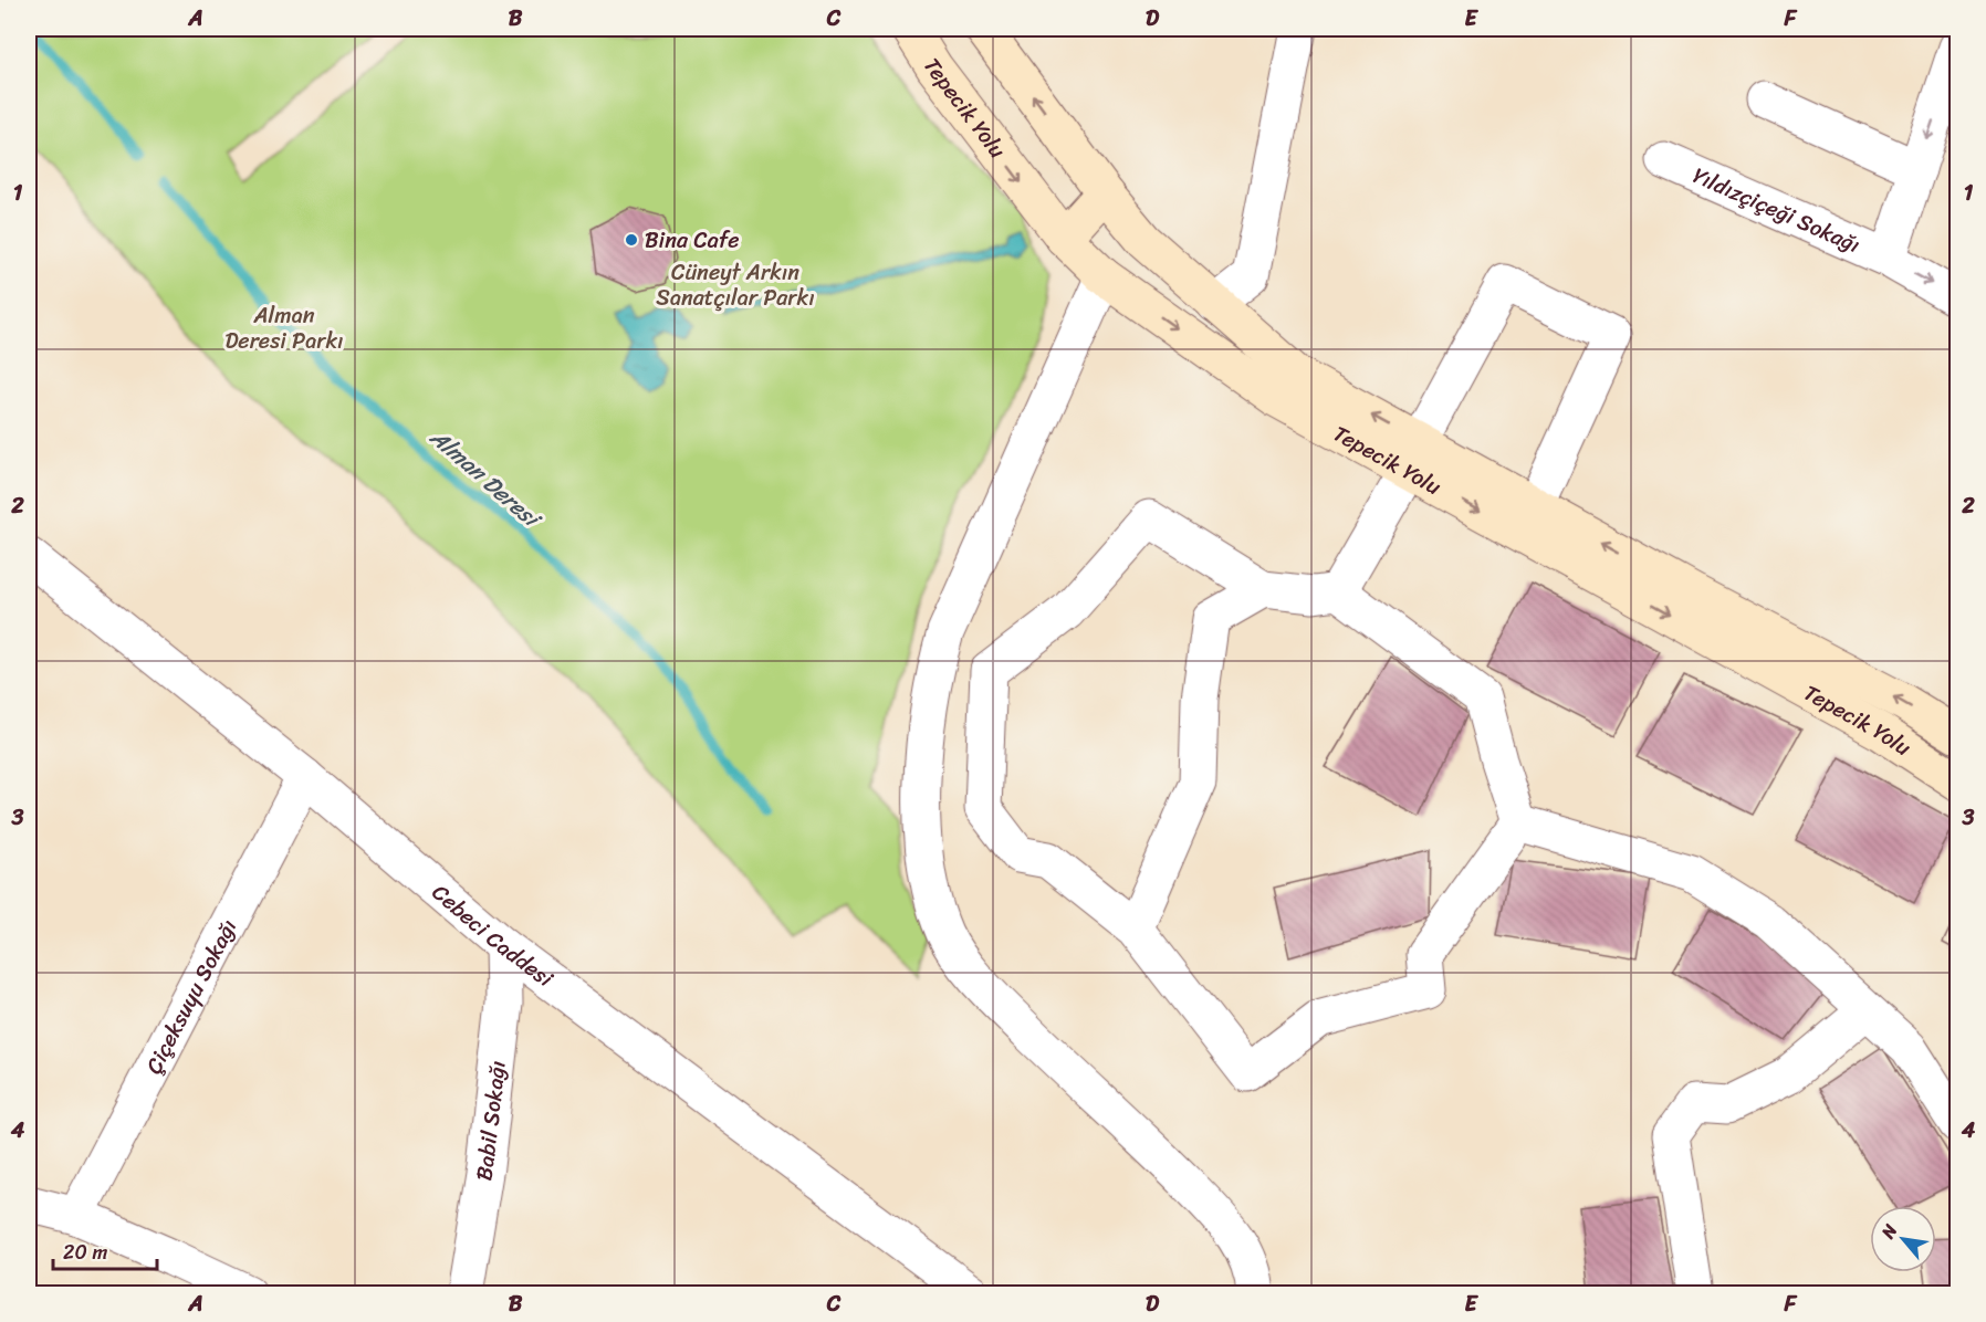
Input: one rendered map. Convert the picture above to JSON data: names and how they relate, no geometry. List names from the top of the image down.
{
  "streets": {
    "main road": ["Tepecik Yolu"],
    "street": [
      "Yıldızçiçeği Sokağı",
      "Cebeci Caddesi",
      "Çiçeksuyu Sokağı",
      "Babil Sokağı"
    ]
  },
  "crossings": [
    ["Cebeci Caddesi", "Çiçeksuyu Sokağı"],
    ["Cebeci Caddesi", "Babil Sokağı"]
  ],
  "water": ["Alman Deresi"],
  "parks": ["Cüneyt Arkın Sanatçılar Parkı", "Alman Deresi Parkı"],
  "places": ["Bina Cafe"],
  "scale_bar": "20 m",
  "north": "top left",
  "grid": {
    "columns": [
      "A",
      "B",
      "C",
      "D",
      "E",
      "F"
    ],
    "rows": [
      "1",
      "2",
      "3",
      "4"
    ]
  }
}
